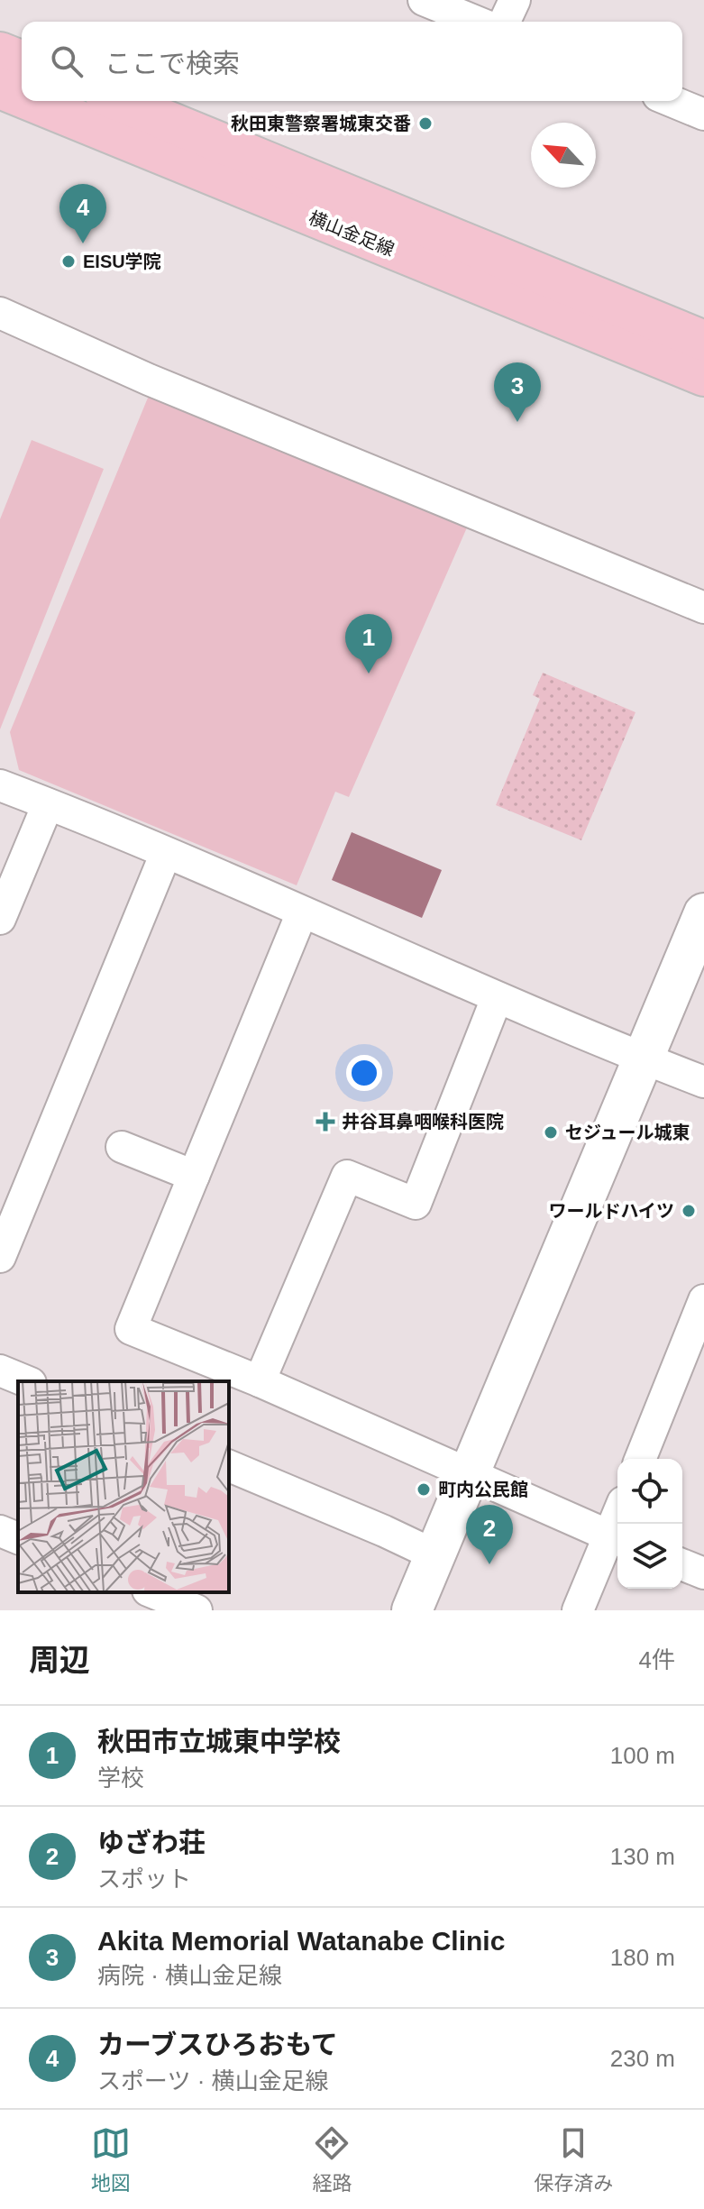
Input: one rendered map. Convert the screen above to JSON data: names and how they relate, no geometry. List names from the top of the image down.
{
  "streets": {
    "main road": ["横山金足線"]
  },
  "places": {
    "other": [
      "秋田東警察署城東交番",
      "EISU学院",
      "セジュール城東",
      "ワールドハイツ",
      "町内公民館"
    ],
    "health": ["井谷耳鼻咽喉科医院"]
  },
  "north": "top left",
  "page": {
    "search": "ここで検索",
    "pins": [
      "4",
      "3",
      "1",
      "2"
    ],
    "heading": ["周辺", "4件"],
    "list": [
      {
        "mark": "1",
        "name": "秋田市立城東中学校",
        "note": "学校",
        "value": "100 m"
      },
      {
        "mark": "2",
        "name": "ゆざわ荘",
        "note": "スポット",
        "value": "130 m"
      },
      {
        "mark": "3",
        "name": "Akita Memorial Watanabe Clinic",
        "note": "病院 · 横山金足線",
        "value": "180 m"
      },
      {
        "mark": "4",
        "name": "カーブスひろおもて",
        "note": "スポーツ · 横山金足線",
        "value": "230 m"
      }
    ],
    "nav": ["地図", "経路", "保存済み"]
  }
}
